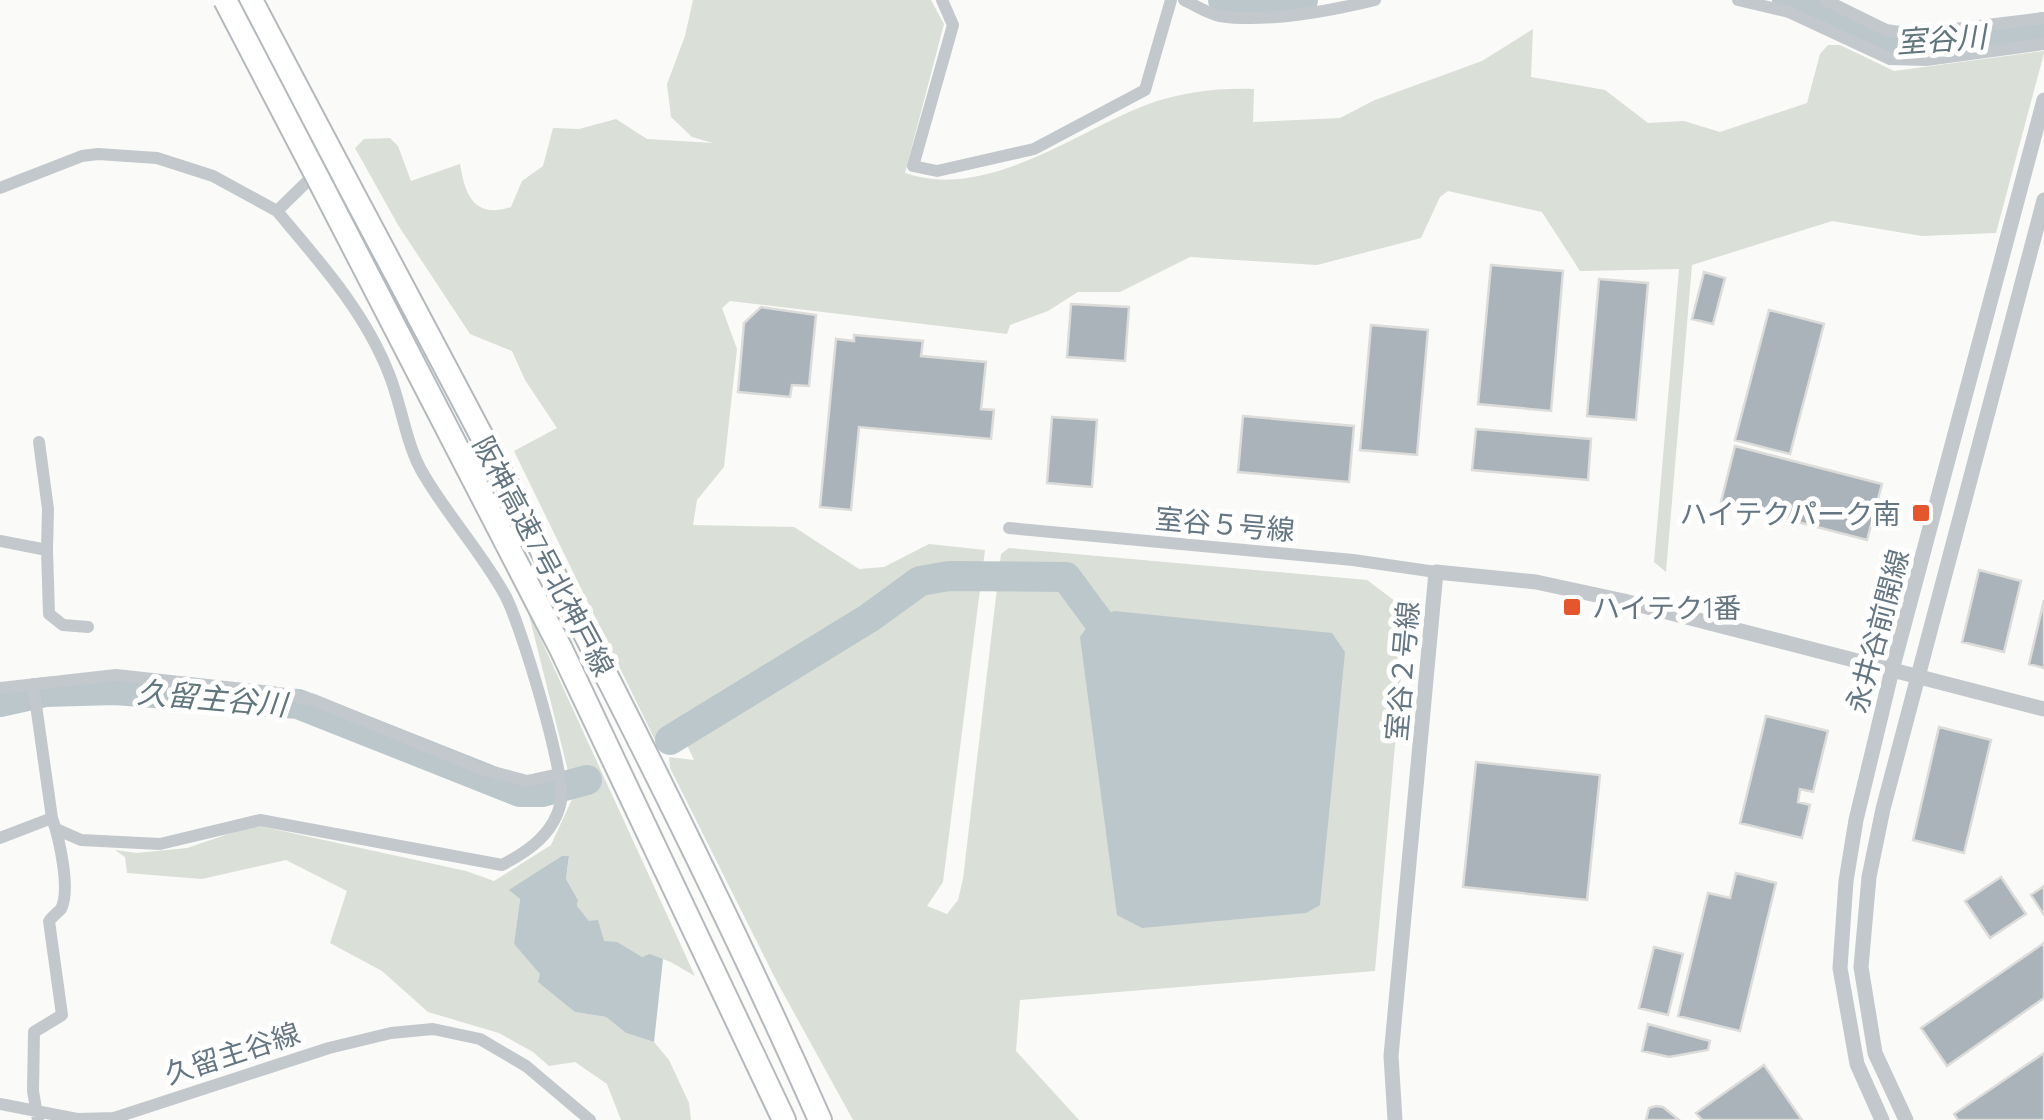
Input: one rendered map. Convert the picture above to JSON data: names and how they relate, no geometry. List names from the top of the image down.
{
  "streets": {
    "highway": ["阪神高速7号北神戸線"],
    "street": [
      "室谷５号線",
      "永井谷前開線",
      "室谷２号線",
      "久留主谷線"
    ]
  },
  "crossings": [
    ["室谷５号線", "室谷２号線"],
    ["永井谷前開線", "室谷２号線"]
  ],
  "water": ["室谷川", "久留主谷川"],
  "places": {
    "transit": ["ハイテクパーク南", "ハイテク1番"]
  }
}
